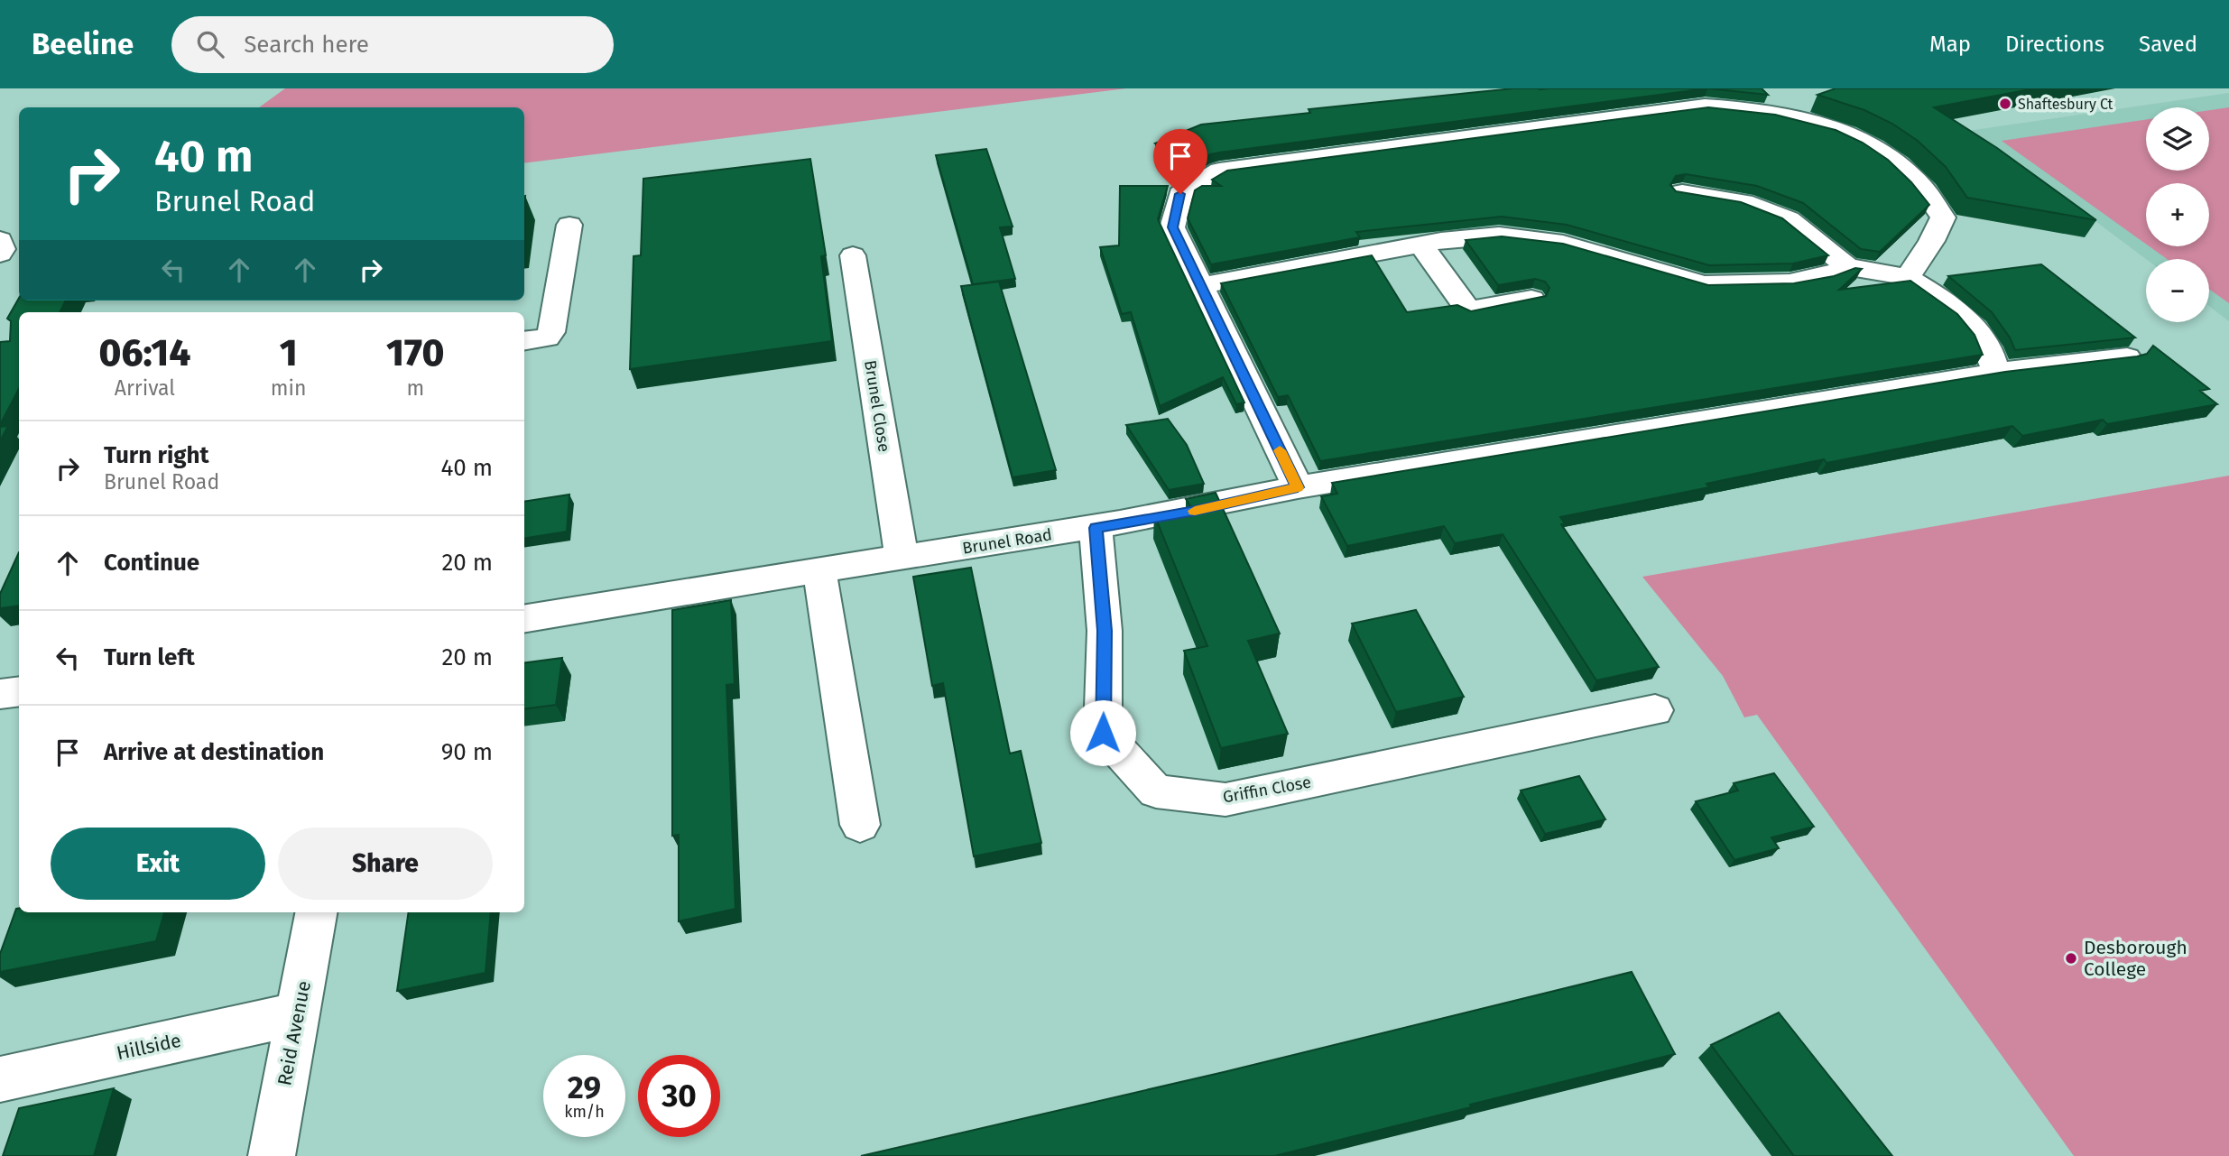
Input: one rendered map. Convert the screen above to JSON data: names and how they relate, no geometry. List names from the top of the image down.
{
  "streets": {
    "street": [
      "Brunel Close",
      "Brunel Road",
      "Griffin Close",
      "Reid Avenue",
      "Hillside"
    ]
  },
  "crossings": [
    ["Brunel Close", "Brunel Road"],
    ["Brunel Road", "Griffin Close"],
    ["Reid Avenue", "Hillside"]
  ],
  "places": ["Shaftesbury Ct", "Desborough College"],
  "page": {
    "header": "Beeline",
    "search": "Search here",
    "nav": ["Map", "Directions", "Saved"],
    "map_buttons": ["+", "−"],
    "turn": ["40 m", "Brunel Road"],
    "eta": [
      "06:14",
      "Arrival",
      "1",
      "min",
      "170",
      "m"
    ],
    "list": [
      {
        "name": "Turn right",
        "note": "Brunel Road",
        "value": "40 m"
      },
      {
        "name": "Continue",
        "value": "20 m"
      },
      {
        "name": "Turn left",
        "value": "20 m"
      },
      {
        "name": "Arrive at destination",
        "value": "90 m"
      }
    ],
    "buttons": ["Exit", "Share"],
    "speed": "29 km/h",
    "limit": "30"
  }
}
